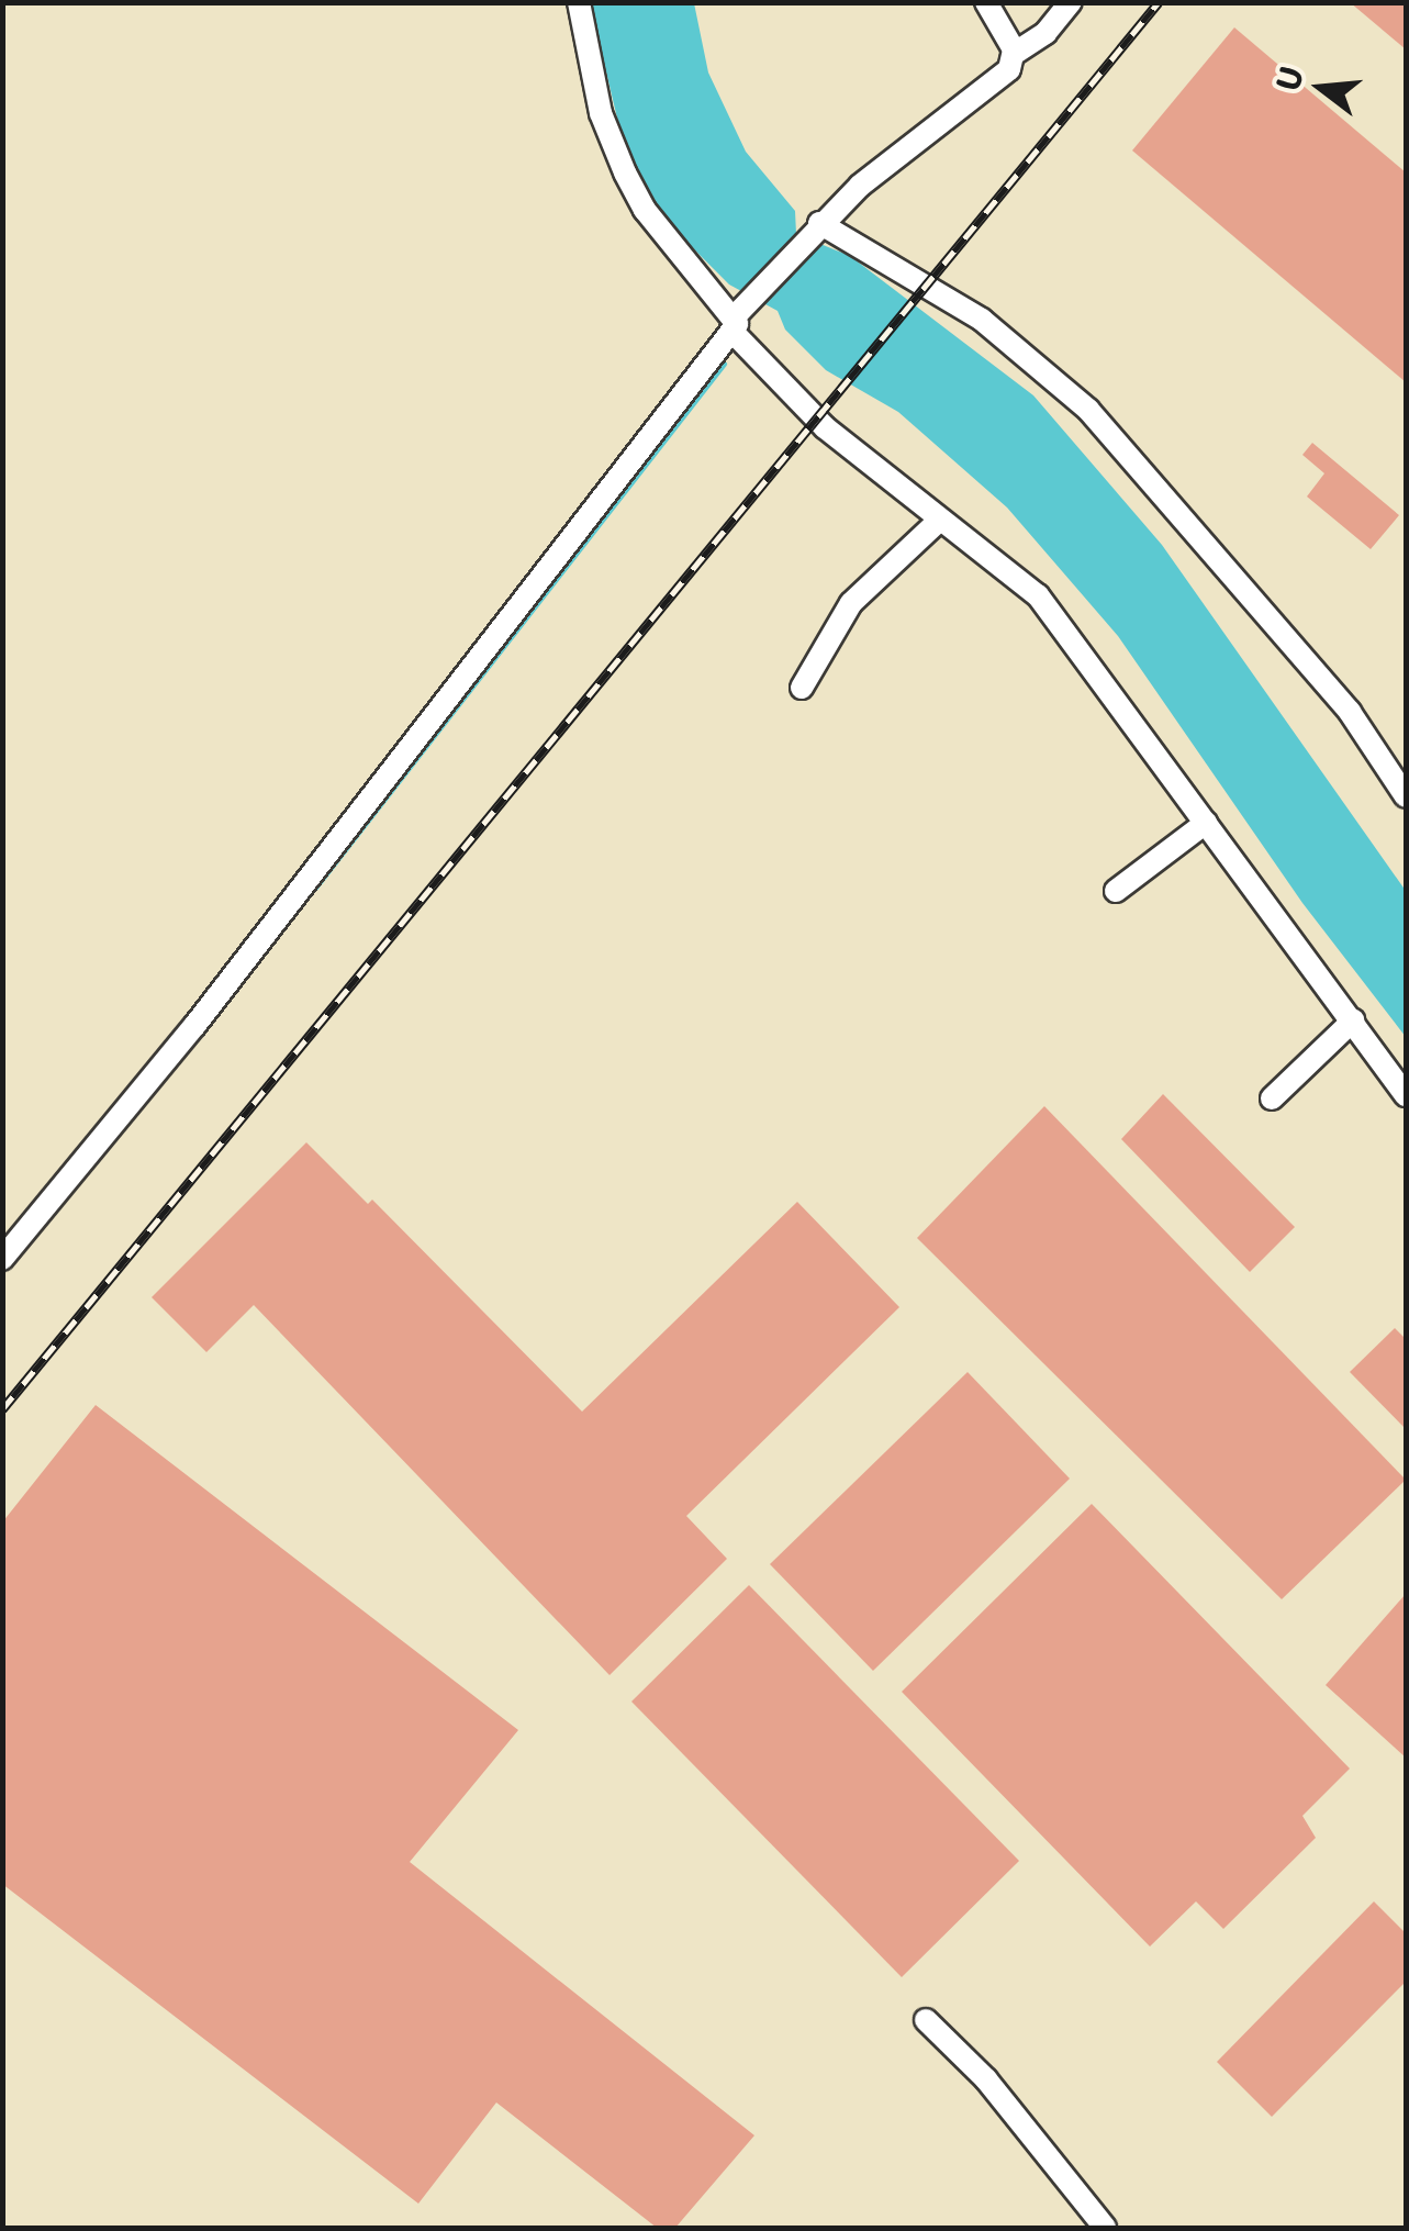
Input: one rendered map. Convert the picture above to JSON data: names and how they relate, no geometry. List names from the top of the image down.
{
  "north": "left"
}
